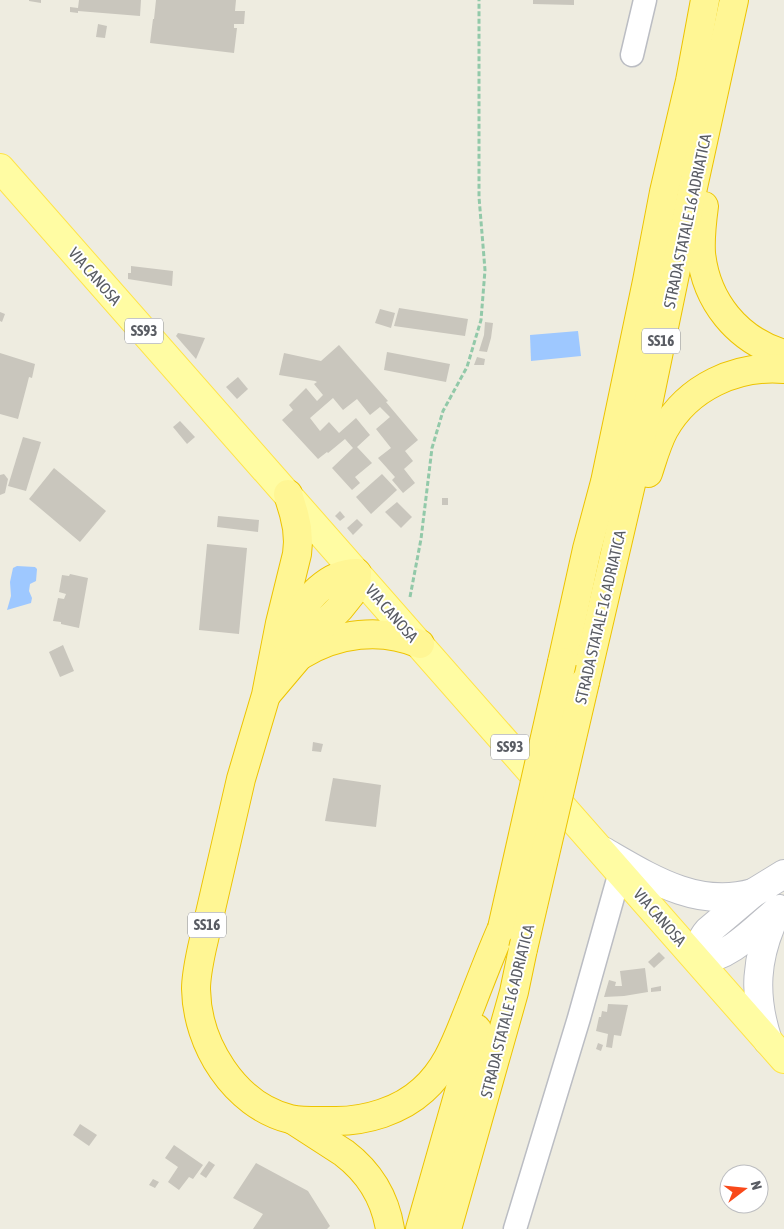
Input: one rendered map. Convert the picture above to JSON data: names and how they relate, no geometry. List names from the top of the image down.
{
  "streets": {
    "highway": ["STRADA STATALE 16 ADRIATICA", "SS16"],
    "main road": ["VIA CANOSA", "SS93"]
  },
  "crossings": [
    ["STRADA STATALE 16 ADRIATICA", "SS16"],
    ["VIA CANOSA", "SS16"]
  ],
  "north": "right"
}
